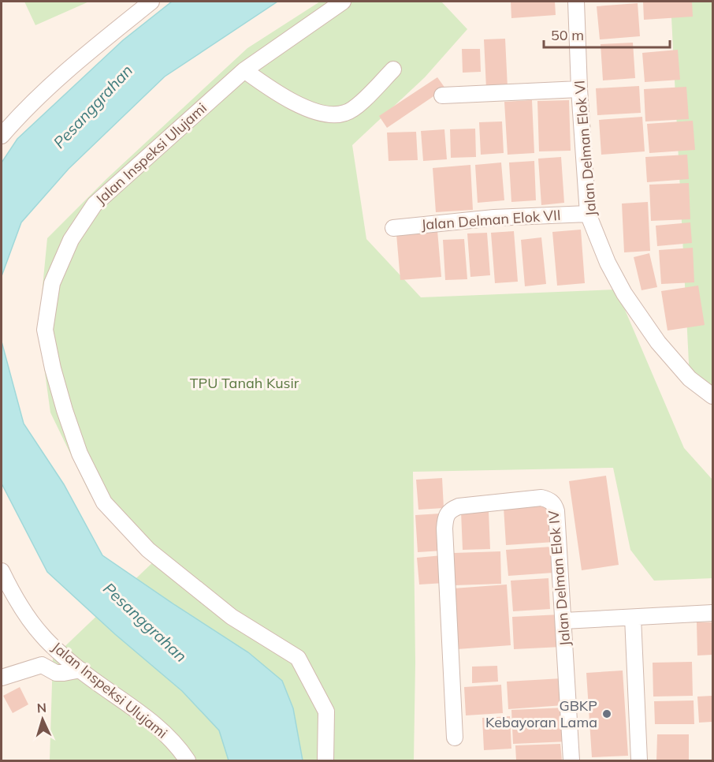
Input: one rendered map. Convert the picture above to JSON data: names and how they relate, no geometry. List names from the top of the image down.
{
  "streets": {
    "street": [
      "Jalan Delman Elok VI",
      "Jalan Inspeksi Ulujami",
      "Jalan Delman Elok VII",
      "Jalan Delman Elok IV"
    ]
  },
  "crossings": [
    ["Jalan Delman Elok VI", "Jalan Delman Elok VII"]
  ],
  "water": ["Pesanggrahan"],
  "parks": ["TPU Tanah Kusir"],
  "places": ["GBKP Kebayoran Lama"],
  "scale_bar": "50 m",
  "north": "top"
}
